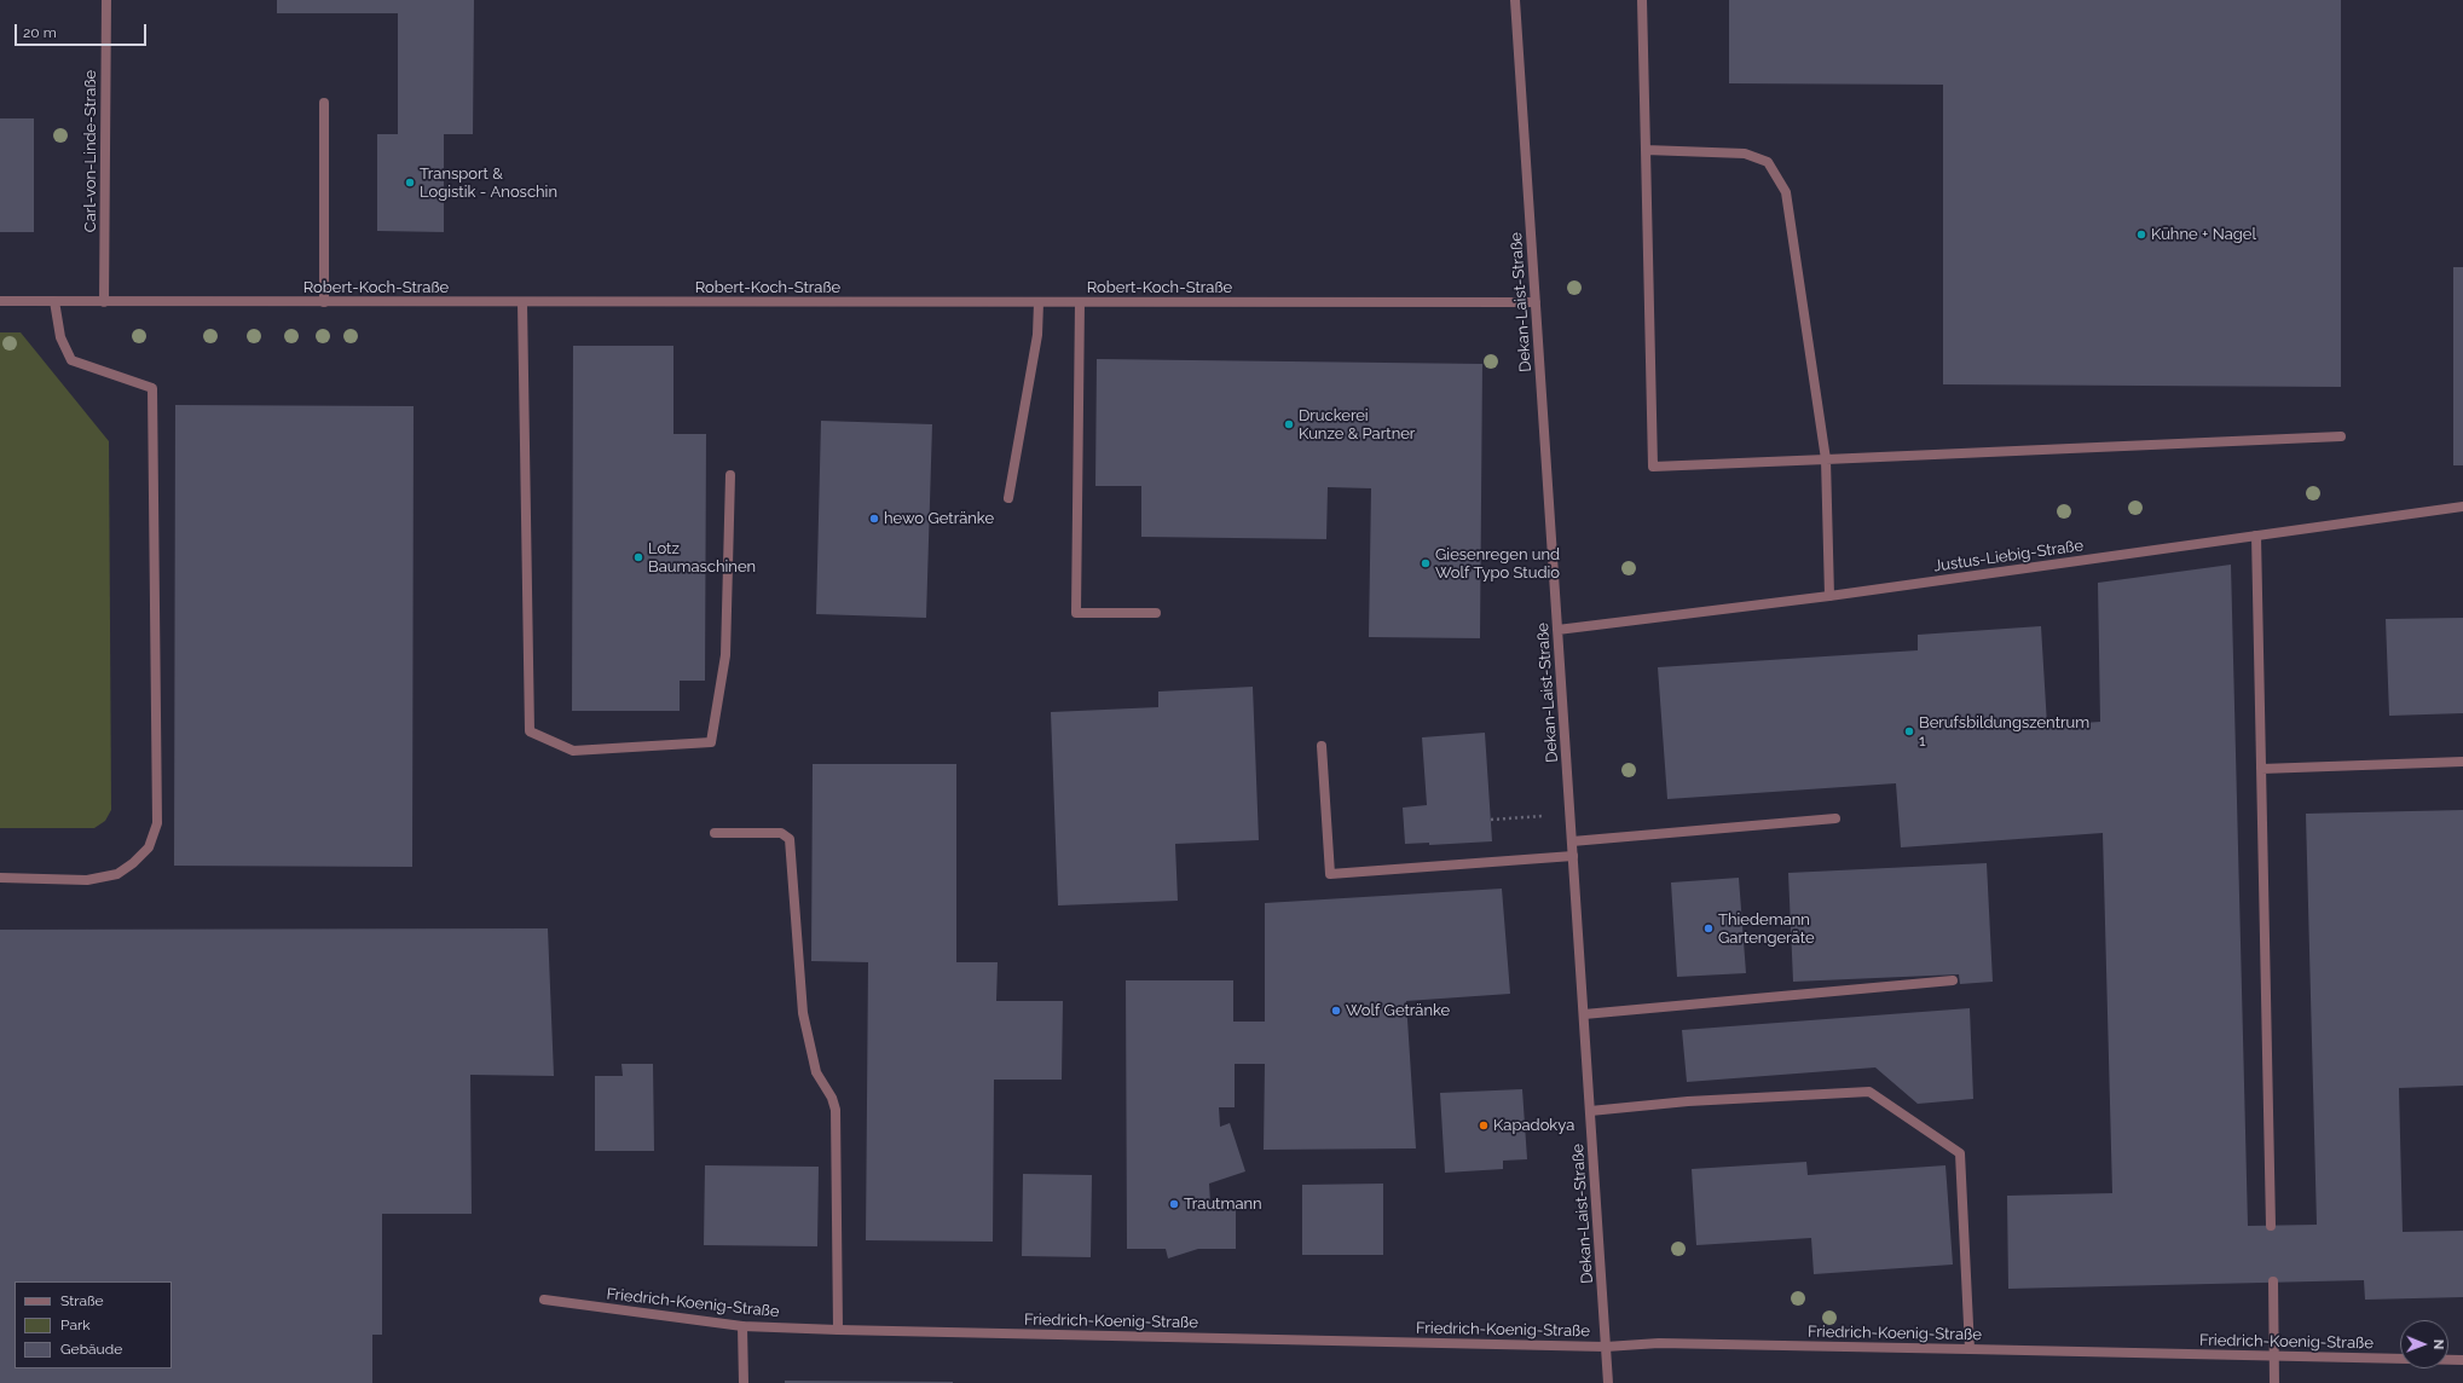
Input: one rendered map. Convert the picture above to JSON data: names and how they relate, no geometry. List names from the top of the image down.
{
  "streets": {
    "street": [
      "Carl-von-Linde-Straße",
      "Robert-Koch-Straße",
      "Dekan-Laist-Straße",
      "Justus-Liebig-Straße",
      "Friedrich-Koenig-Straße"
    ]
  },
  "crossings": [
    ["Carl-von-Linde-Straße", "Robert-Koch-Straße"],
    ["Robert-Koch-Straße", "Dekan-Laist-Straße"],
    ["Dekan-Laist-Straße", "Justus-Liebig-Straße"],
    ["Dekan-Laist-Straße", "Friedrich-Koenig-Straße"]
  ],
  "places": [
    "Transport & Logistik - Anoschin",
    "Kühne + Nagel",
    "Druckerei Kunze & Partner",
    "hewo Getränke",
    "Lotz Baumaschinen",
    "Giesenregen und Wolf Typo Studio",
    "Berufsbildungszentrum 1",
    "Thiedemann Gartengeräte",
    "Wolf Getränke",
    "Kapadokya",
    "Trautmann"
  ],
  "legend": ["Straße", "Park", "Gebäude"],
  "scale_bar": "20 m",
  "north": "right"
}
